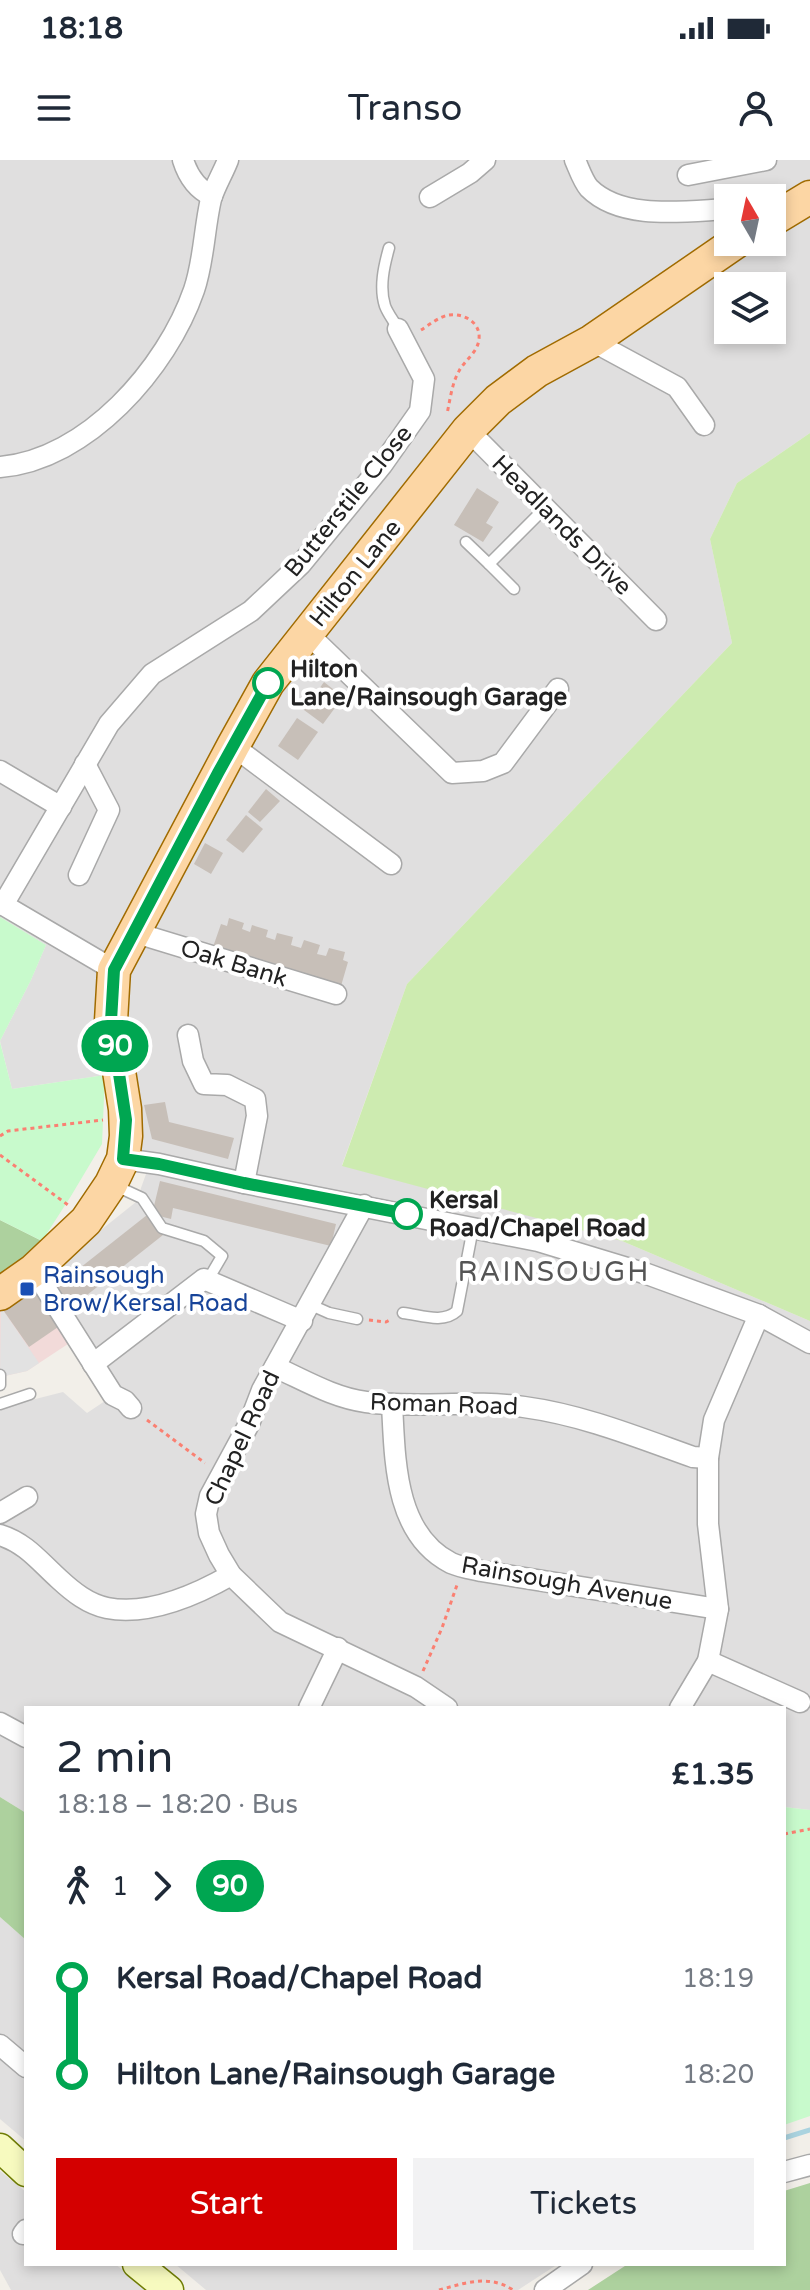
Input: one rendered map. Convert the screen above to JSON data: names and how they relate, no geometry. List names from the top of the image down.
{
  "streets": {
    "main road": ["Hilton Lane"],
    "street": [
      "Butterstile Close",
      "Headlands Drive",
      "Oak Bank",
      "Roman Road",
      "Chapel Road",
      "Rainsough Avenue"
    ]
  },
  "crossings": [
    ["Headlands Drive", "Hilton Lane"],
    ["Hilton Lane", "Oak Bank"],
    ["Roman Road", "Chapel Road"],
    ["Roman Road", "Rainsough Avenue"]
  ],
  "districts": ["RAINSOUGH"],
  "places": {
    "other": ["Hilton Lane/Rainsough Garage", "Kersal Road/Chapel Road"],
    "transit": ["Rainsough Brow/Kersal Road"]
  },
  "lines": ["bus line 90"],
  "north": "top",
  "page": {
    "status": "18:18",
    "header": "Transo",
    "on_map": "90",
    "heading": ["2 min", "18:18 – 18:20 · Bus", "£1.35"],
    "legs": ["1", "90"],
    "list": [
      {
        "name": "Kersal Road/Chapel Road",
        "value": "18:19"
      },
      {
        "name": "Hilton Lane/Rainsough Garage",
        "value": "18:20"
      }
    ],
    "buttons": ["Start", "Tickets"]
  }
}
